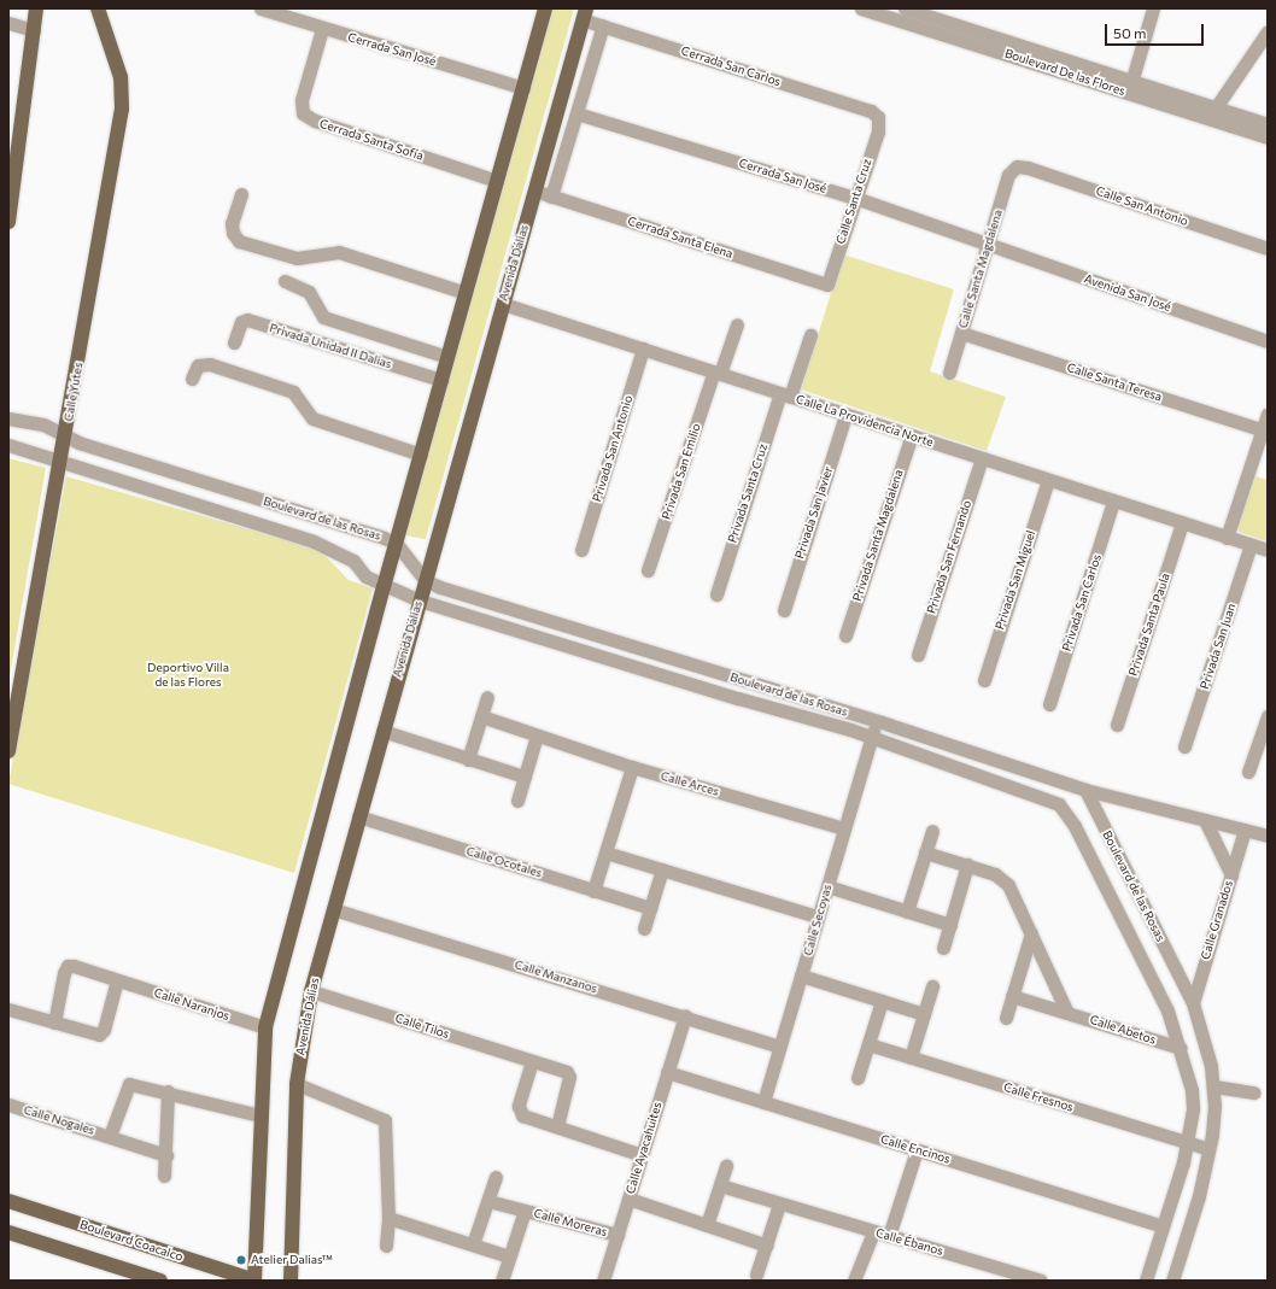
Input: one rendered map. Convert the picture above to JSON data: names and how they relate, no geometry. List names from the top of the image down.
{
  "streets": {
    "main road": ["Avenida Dálias", "Calle Yutes", "Boulevard Coacalco"],
    "street": [
      "Cerrada San José",
      "Cerrada San Carlos",
      "Boulevard De las Flores",
      "Cerrada Santa Sofía",
      "Calle Santa Cruz",
      "Calle San Antonio",
      "Cerrada Santa Elena",
      "Calle Santa Magdalena",
      "Avenida San José",
      "Privada Unidad II Dalias",
      "Calle Santa Teresa",
      "Calle La Providencia Norte",
      "Privada San Antonio",
      "Privada San Emilio",
      "Privada Santa Cruz",
      "Privada San Javier",
      "Boulevard de las Rosas",
      "Privada Santa Magdalena",
      "Privada San Fernando",
      "Privada San Miguel",
      "Privada San Carlos",
      "Privada Santa Paula",
      "Privada San Juan",
      "Calle Arces",
      "Calle Ocotales",
      "Calle Secoyas",
      "Calle Granados",
      "Calle Manzanos",
      "Calle Naranjos",
      "Calle Tilos",
      "Calle Abetos",
      "Calle Fresnos",
      "Calle Nogales",
      "Calle Ayacahuites",
      "Calle Encinos",
      "Calle Moreras",
      "Calle Ébanos"
    ]
  },
  "crossings": [
    ["Cerrada San José", "Cerrada Santa Sofía"],
    ["Cerrada San José", "Calle Santa Cruz"],
    ["Cerrada San José", "Calle Santa Magdalena"],
    ["Cerrada San José", "Avenida San José"],
    ["Cerrada San Carlos", "Calle Santa Cruz"],
    ["Cerrada San Carlos", "Avenida Dálias"],
    ["Calle Santa Cruz", "Cerrada Santa Elena"],
    ["Calle San Antonio", "Calle Santa Magdalena"],
    ["Cerrada Santa Elena", "Avenida Dálias"],
    ["Avenida Dálias", "Calle La Providencia Norte"],
    ["Avenida Dálias", "Boulevard de las Rosas"],
    ["Avenida Dálias", "Calle Ocotales"],
    ["Avenida Dálias", "Calle Manzanos"],
    ["Avenida Dálias", "Calle Tilos"],
    ["Calle Santa Magdalena", "Avenida San José"],
    ["Calle Santa Magdalena", "Calle Santa Teresa"],
    ["Calle Yutes", "Boulevard de las Rosas"],
    ["Calle La Providencia Norte", "Privada San Antonio"],
    ["Calle La Providencia Norte", "Privada San Emilio"],
    ["Calle La Providencia Norte", "Privada Santa Cruz"],
    ["Calle La Providencia Norte", "Privada San Javier"],
    ["Calle La Providencia Norte", "Privada Santa Magdalena"],
    ["Calle La Providencia Norte", "Privada San Fernando"],
    ["Calle La Providencia Norte", "Privada San Miguel"],
    ["Calle La Providencia Norte", "Privada San Carlos"],
    ["Calle La Providencia Norte", "Privada Santa Paula"],
    ["Calle La Providencia Norte", "Privada San Juan"],
    ["Boulevard de las Rosas", "Calle Secoyas"],
    ["Boulevard de las Rosas", "Calle Granados"],
    ["Boulevard de las Rosas", "Calle Abetos"],
    ["Boulevard de las Rosas", "Calle Fresnos"],
    ["Boulevard de las Rosas", "Calle Encinos"],
    ["Calle Arces", "Calle Secoyas"],
    ["Calle Secoyas", "Calle Manzanos"],
    ["Calle Secoyas", "Calle Encinos"],
    ["Calle Manzanos", "Calle Ayacahuites"],
    ["Calle Ayacahuites", "Calle Encinos"],
    ["Calle Ayacahuites", "Calle Moreras"]
  ],
  "parks": ["Deportivo Villa de las Flores"],
  "places": ["Atelier Dalias™"],
  "scale_bar": "50 m"
}
